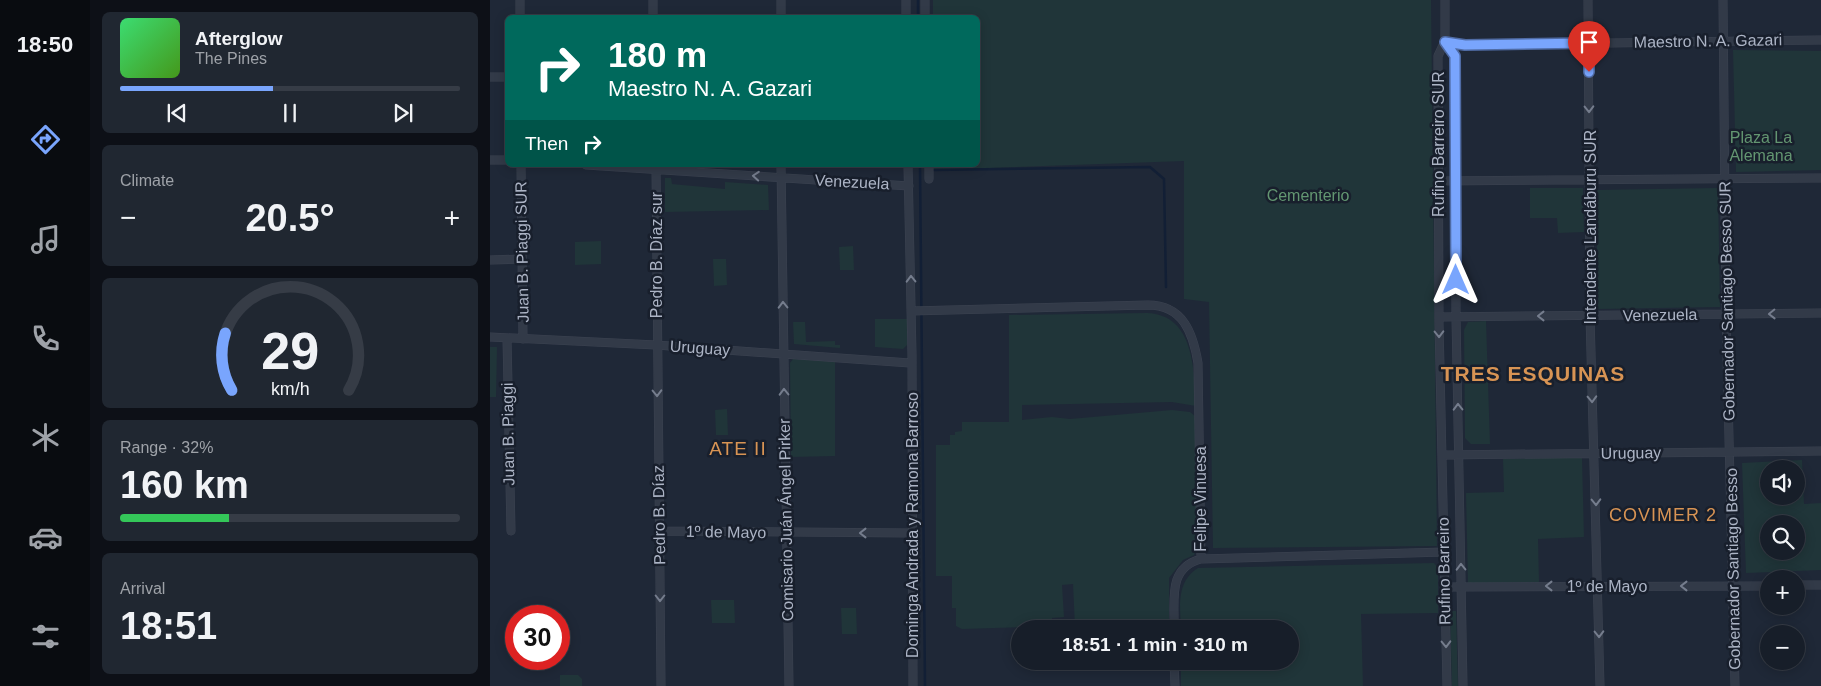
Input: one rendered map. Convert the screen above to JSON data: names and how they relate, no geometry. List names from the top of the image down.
{
  "streets": {
    "street": [
      "Maestro N. A. Gazari",
      "Rufino Barreiro SUR",
      "Venezuela",
      "Intendente Landáburu SUR",
      "Juan B. Piaggi SUR",
      "Pedro B. Díaz sur",
      "Gobernador Santiago Besso SUR",
      "Uruguay",
      "Juan B. Piaggi",
      "Felipe Vinuesa",
      "Pedro B. Díaz",
      "Comisario Juán Ángel Pirker",
      "Dominga Andrada y Ramona Barroso",
      "1º de Mayo",
      "Gobernador Santiago Besso",
      "Rufino Barreiro"
    ]
  },
  "crossings": [
    ["Maestro N. A. Gazari", "Rufino Barreiro SUR"],
    ["Maestro N. A. Gazari", "Intendente Landáburu SUR"],
    ["Maestro N. A. Gazari", "Gobernador Santiago Besso SUR"],
    ["Rufino Barreiro SUR", "Venezuela"],
    ["Rufino Barreiro SUR", "Uruguay"],
    ["Rufino Barreiro SUR", "Rufino Barreiro"],
    ["Venezuela", "Intendente Landáburu SUR"],
    ["Venezuela", "Pedro B. Díaz sur"],
    ["Venezuela", "Gobernador Santiago Besso SUR"],
    ["Venezuela", "Comisario Juán Ángel Pirker"],
    ["Venezuela", "Dominga Andrada y Ramona Barroso"],
    ["Intendente Landáburu SUR", "Uruguay"],
    ["Intendente Landáburu SUR", "1º de Mayo"],
    ["Juan B. Piaggi SUR", "Uruguay"],
    ["Pedro B. Díaz sur", "Uruguay"],
    ["Pedro B. Díaz sur", "Pedro B. Díaz"],
    ["Gobernador Santiago Besso SUR", "Uruguay"],
    ["Gobernador Santiago Besso SUR", "Gobernador Santiago Besso"],
    ["Uruguay", "Juan B. Piaggi"],
    ["Uruguay", "Pedro B. Díaz"],
    ["Uruguay", "Comisario Juán Ángel Pirker"],
    ["Uruguay", "Dominga Andrada y Ramona Barroso"],
    ["Uruguay", "Gobernador Santiago Besso"],
    ["Uruguay", "Rufino Barreiro"],
    ["Felipe Vinuesa", "Dominga Andrada y Ramona Barroso"],
    ["Pedro B. Díaz", "1º de Mayo"],
    ["Comisario Juán Ángel Pirker", "1º de Mayo"],
    ["Dominga Andrada y Ramona Barroso", "1º de Mayo"],
    ["1º de Mayo", "Gobernador Santiago Besso"],
    ["1º de Mayo", "Rufino Barreiro"]
  ],
  "one_way": [
    "Venezuela",
    "Intendente Landáburu SUR",
    "Pedro B. Díaz",
    "Comisario Juán Ángel Pirker",
    "1º de Mayo"
  ],
  "districts": ["TRES ESQUINAS", "ATE II", "COVIMER 2"],
  "parks": ["Plaza La Alemana", "Cementerio"],
  "page": {
    "tabs": "18:50",
    "turn": ["180 m", "Maestro N. A. Gazari"],
    "song": ["Afterglow", "The Pines"],
    "then": "Then",
    "tile": [
      "Climate",
      ["Range · 32%", "160 km"],
      ["Arrival", "18:51"]
    ],
    "heat": ["−", "20.5°", "+"],
    "map_buttons": ["+", "−"],
    "limit": "30",
    "trip": "18:51 · 1 min · 310 m",
    "gauge": ["29", "km/h"]
  }
}
